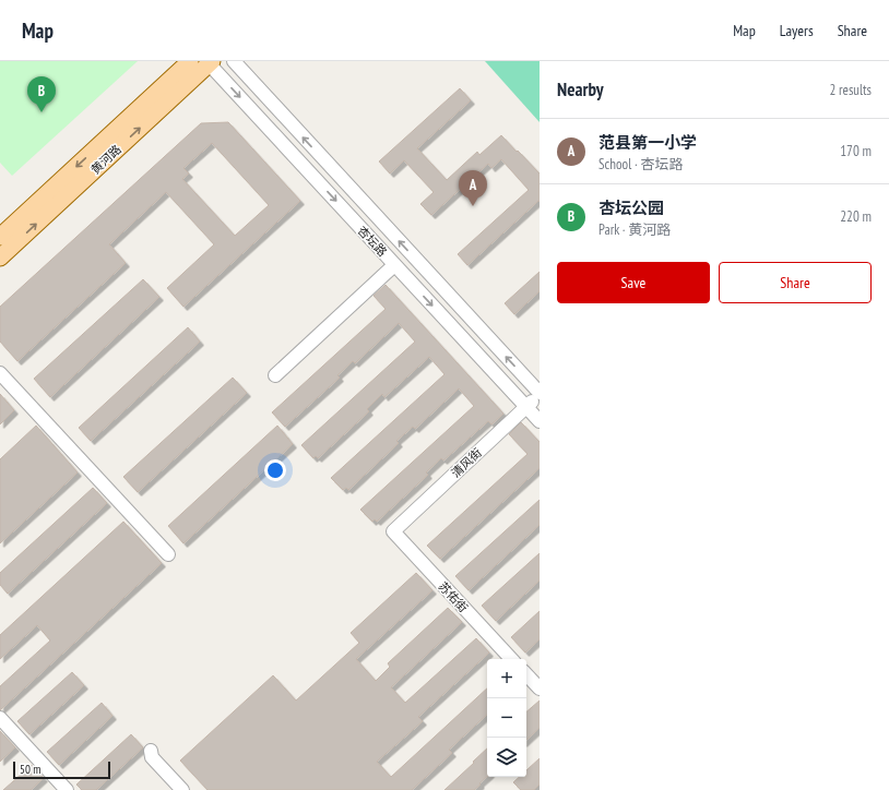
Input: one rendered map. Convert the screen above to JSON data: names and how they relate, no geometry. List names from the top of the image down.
{
  "streets": {
    "main road": ["黄河路"],
    "street": ["杏坛路", "清风街", "苏佑街"]
  },
  "crossings": [
    ["黄河路", "杏坛路"],
    ["杏坛路", "清风街"],
    ["清风街", "苏佑街"]
  ],
  "scale_bar": "50 m",
  "page": {
    "header": "Map",
    "nav": ["Map", "Layers", "Share"],
    "heading": ["Nearby", "2 results"],
    "pins": ["B", "A"],
    "list": [
      {
        "mark": "A",
        "name": "范县第一小学",
        "note": "School · 杏坛路",
        "value": "170 m"
      },
      {
        "mark": "B",
        "name": "杏坛公园",
        "note": "Park · 黄河路",
        "value": "220 m"
      }
    ],
    "buttons": ["Save", "Share"],
    "map_buttons": ["+", "−"],
    "scale": "50 m"
  }
}
